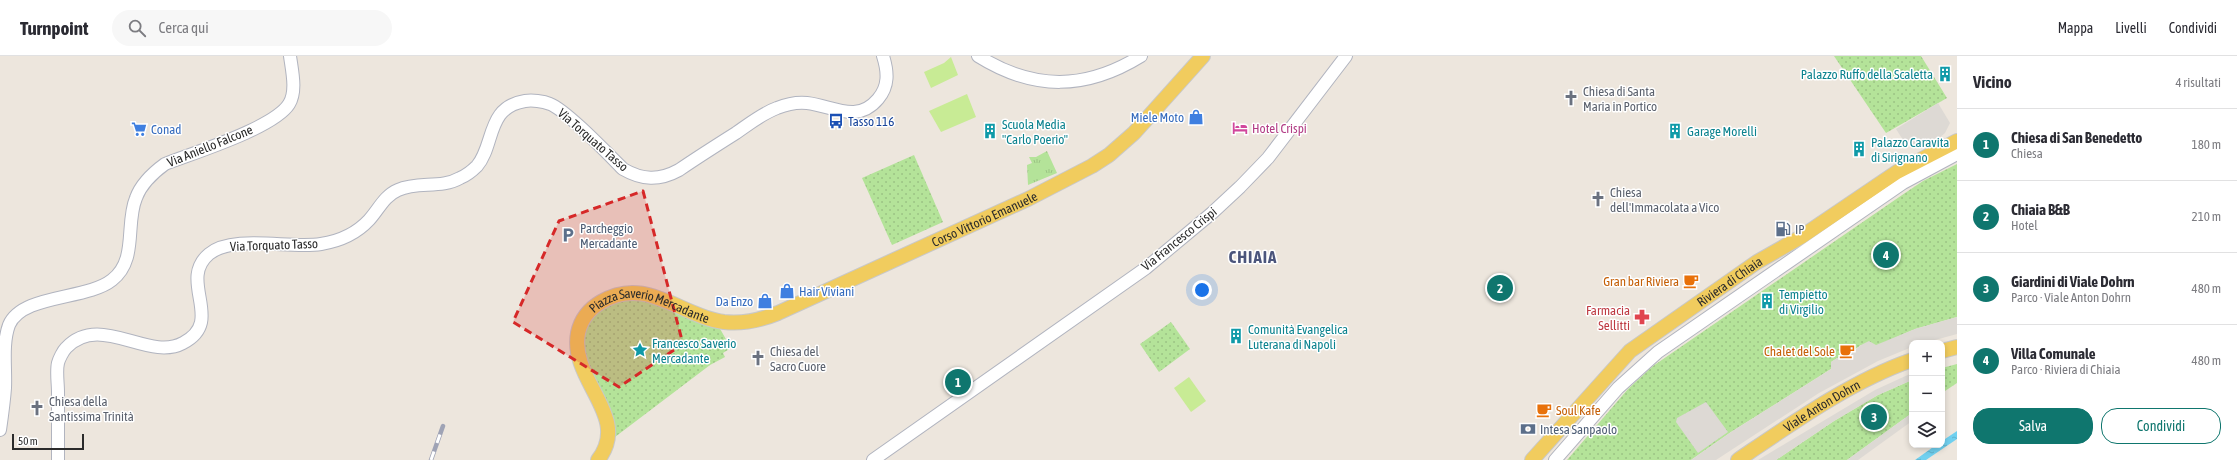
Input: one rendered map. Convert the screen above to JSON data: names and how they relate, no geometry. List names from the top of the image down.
{
  "streets": {
    "main road": [
      "Corso Vittorio Emanuele",
      "Riviera di Chiaia",
      "Piazza Saverio Mercadante",
      "Viale Anton Dohrn"
    ],
    "street": ["Via Torquato Tasso", "Via Aniello Falcone", "Via Francesco Crispi"]
  },
  "crossings": [
    ["Corso Vittorio Emanuele", "Piazza Saverio Mercadante"]
  ],
  "districts": ["CHIAIA"],
  "places": {
    "building": [
      "Palazzo Ruffo della Scaletta",
      "Scuola Media \"Carlo Poerio\"",
      "Garage Morelli",
      "Palazzo Caravita di Sirignano",
      "Tempietto di Virgilio",
      "Comunità Evangelica Luterana di Napoli"
    ],
    "church": [
      "Chiesa di Santa Maria in Portico",
      "Chiesa dell'Immacolata a Vico",
      "Chiesa del Sacro Cuore",
      "Chiesa della Santissima Trinità"
    ],
    "shop": ["Miele Moto", "Hair Viviani", "Da Enzo"],
    "bus stop": ["Tasso 116"],
    "hotel": ["Hotel Crispi"],
    "supermarket": ["Conad"],
    "fuel station": ["IP"],
    "parking": ["Parcheggio Mercadante"],
    "cafe": ["Gran bar Riviera", "Chalet del Sole", "Soul Kafe"],
    "pharmacy": ["Farmacia Sellitti"],
    "place": ["Francesco Saverio Mercadante"],
    "bank": ["Intesa Sanpaolo"]
  },
  "scale_bar": "50 m",
  "page": {
    "header": "Turnpoint",
    "search": "Cerca qui",
    "nav": ["Mappa", "Livelli", "Condividi"],
    "heading": ["Vicino", "4 risultati"],
    "list": [
      {
        "mark": "1",
        "name": "Chiesa di San Benedetto",
        "note": "Chiesa",
        "value": "180 m"
      },
      {
        "mark": "2",
        "name": "Chiaia B&B",
        "note": "Hotel",
        "value": "210 m"
      },
      {
        "mark": "3",
        "name": "Giardini di Viale Dohrn",
        "note": "Parco · Viale Anton Dohrn",
        "value": "480 m"
      },
      {
        "mark": "4",
        "name": "Villa Comunale",
        "note": "Parco · Riviera di Chiaia",
        "value": "480 m"
      }
    ],
    "pins": [
      "4",
      "2",
      "1",
      "3"
    ],
    "map_buttons": ["+", "−"],
    "buttons": ["Salva", "Condividi"],
    "scale": "50 m"
  }
}
